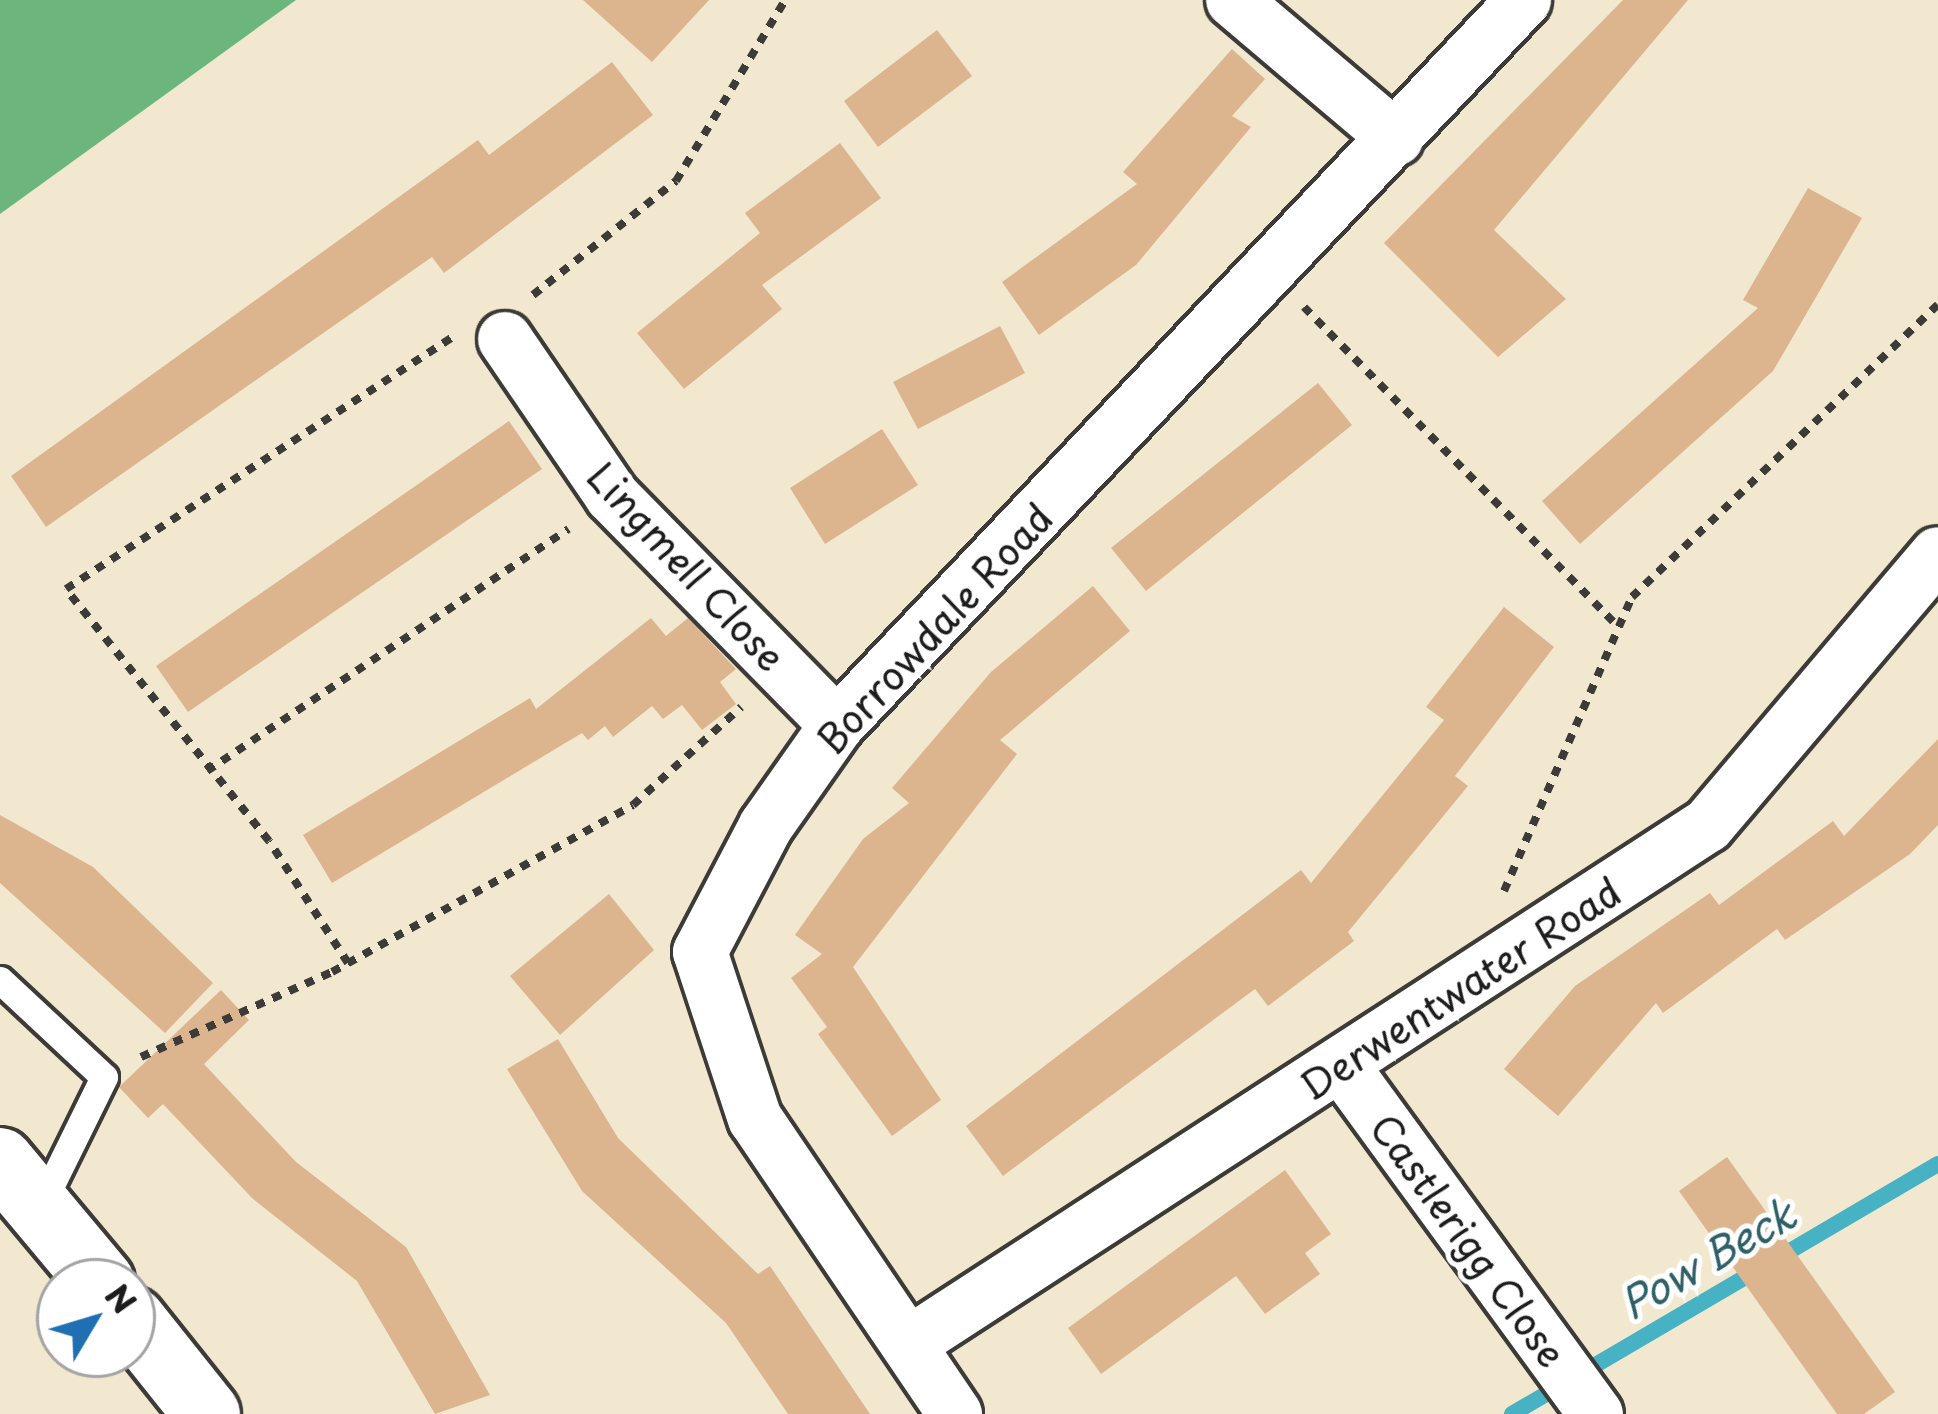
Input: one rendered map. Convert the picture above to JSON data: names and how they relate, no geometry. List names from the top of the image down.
{
  "streets": {
    "street": [
      "Lingmell Close",
      "Borrowdale Road",
      "Derwentwater Road",
      "Castlerigg Close"
    ]
  },
  "crossings": [
    ["Lingmell Close", "Borrowdale Road"],
    ["Borrowdale Road", "Derwentwater Road"],
    ["Derwentwater Road", "Castlerigg Close"]
  ],
  "water": ["Pow Beck"],
  "north": "top right"
}
